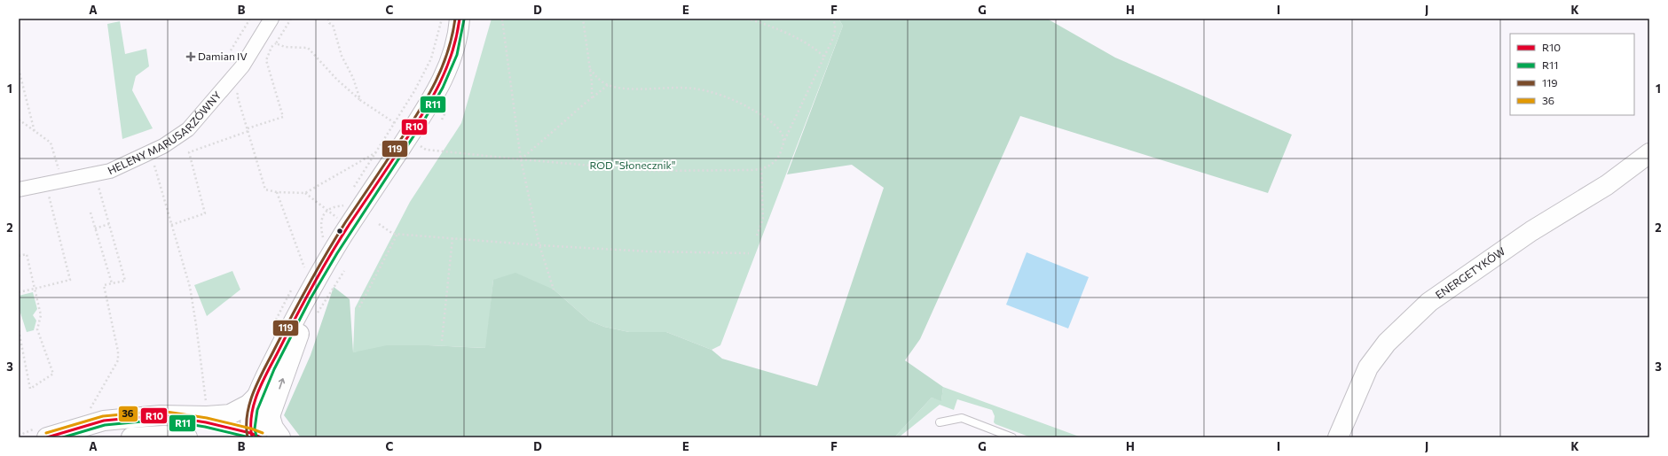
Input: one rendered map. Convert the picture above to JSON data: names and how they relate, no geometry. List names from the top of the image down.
{
  "streets": {
    "street": ["HELENY MARUSARZÓWNY", "ENERGETYKÓW"]
  },
  "parks": ["ROD \"Słonecznik\""],
  "places": {
    "health": ["Damian IV"]
  },
  "lines": [
    "transit line R10",
    "transit line 119",
    "transit line R11",
    "transit line 36"
  ],
  "legend": [
    "R10",
    "R11",
    "119",
    "36"
  ],
  "grid": {
    "columns": [
      "A",
      "B",
      "C",
      "D",
      "E",
      "F",
      "G",
      "H",
      "I",
      "J",
      "K"
    ],
    "rows": ["1", "2", "3"]
  }
}
